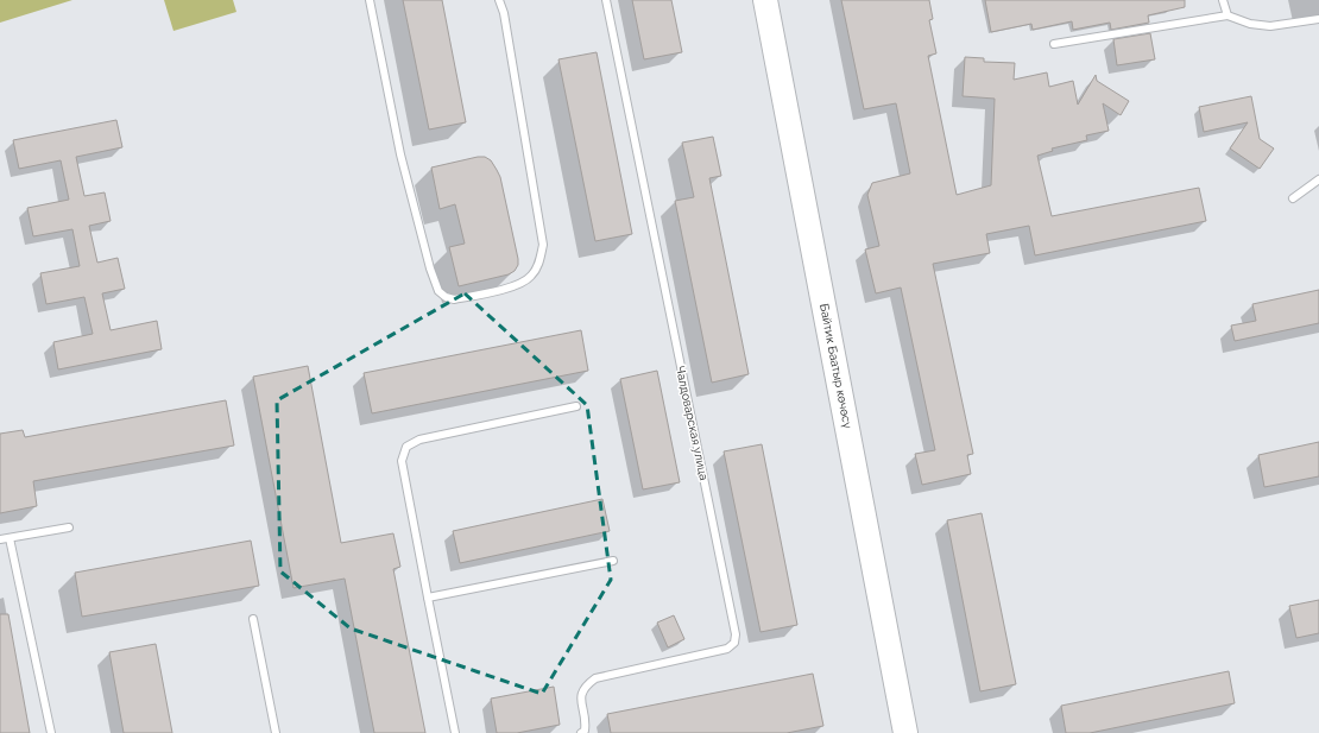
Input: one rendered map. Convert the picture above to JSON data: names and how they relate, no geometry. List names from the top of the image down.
{
  "streets": {
    "main road": ["Байтик Баатыр көчөсү"],
    "lane": ["Чалдоварская улица"]
  }
}
